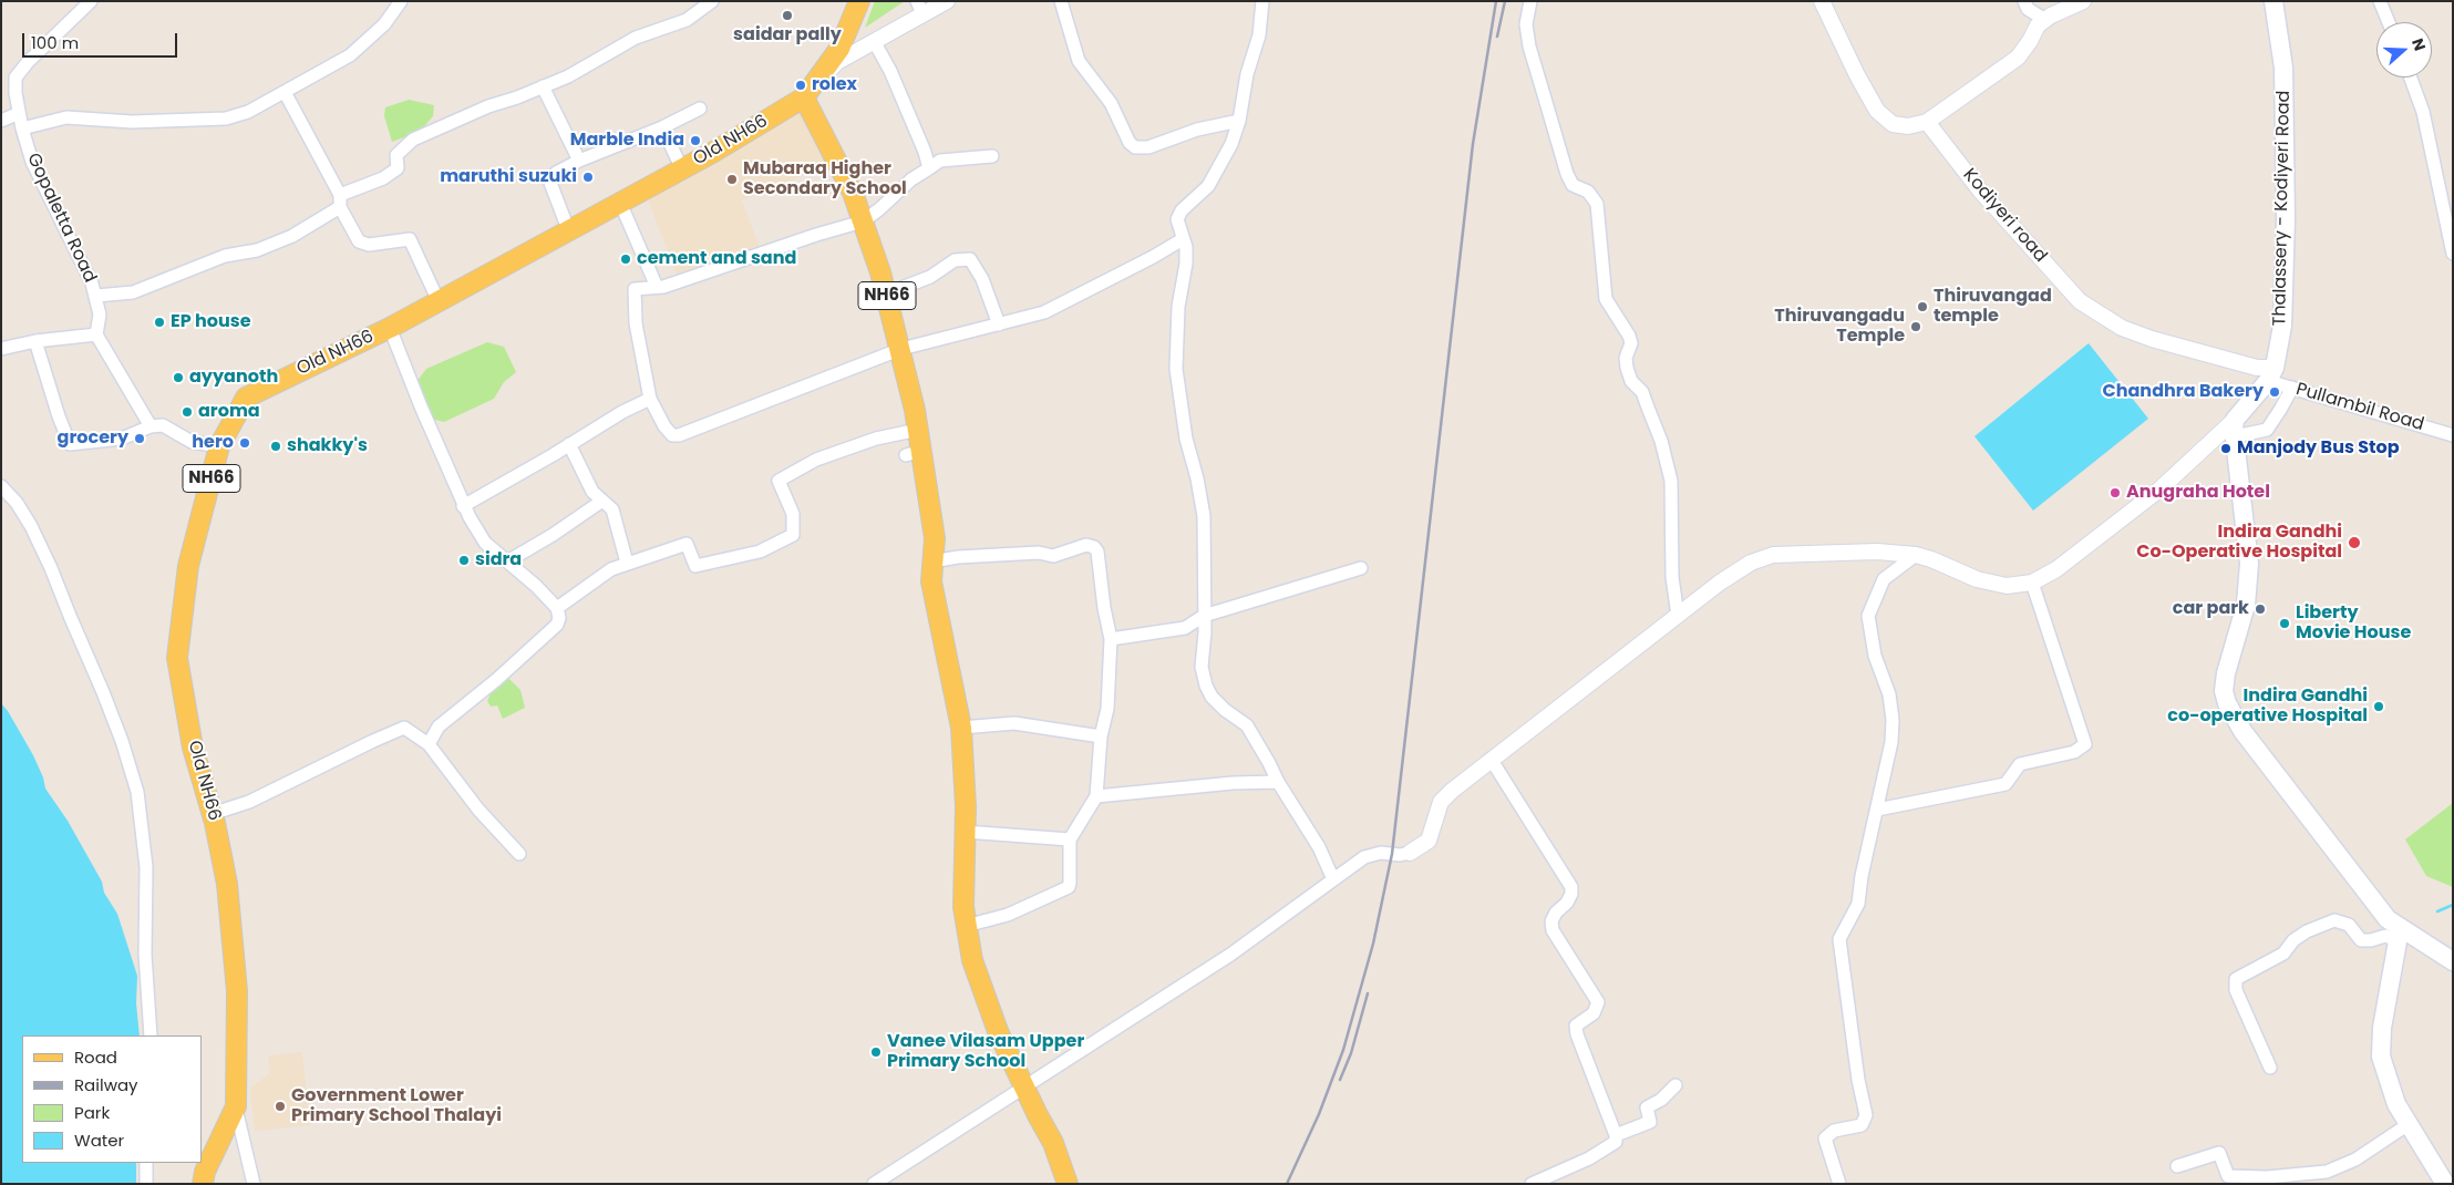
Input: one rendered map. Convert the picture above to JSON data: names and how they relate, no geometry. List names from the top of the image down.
{
  "streets": {
    "main road": ["Old NH66", "Thalassery - Kodiyeri Road", "NH66"],
    "street": ["Kodiyeri road", "Gopaletta Road", "Pullambil Road"]
  },
  "crossings": [
    ["Old NH66", "NH66"],
    ["Thalassery - Kodiyeri Road", "Kodiyeri road"],
    ["Thalassery - Kodiyeri Road", "Pullambil Road"],
    ["Kodiyeri road", "Pullambil Road"]
  ],
  "places": [
    "saidar pally",
    "rolex",
    "Marble India",
    "maruthi suzuki",
    "Mubaraq Higher Secondary School",
    "cement and sand",
    "Thiruvangad temple",
    "EP house",
    "Thiruvangadu Temple",
    "ayyanoth",
    "Chandhra Bakery",
    "aroma",
    "grocery",
    "hero",
    "shakky's",
    "Manjody Bus Stop",
    "Anugraha Hotel",
    "Indira Gandhi Co-Operative Hospital",
    "sidra",
    "car park",
    "Liberty Movie House",
    "Indira Gandhi co-operative Hospital",
    "Vanee Vilasam Upper Primary School",
    "Government Lower Primary School Thalayi"
  ],
  "legend": [
    "Road",
    "Railway",
    "Park",
    "Water"
  ],
  "scale_bar": "100 m",
  "north": "right"
}
